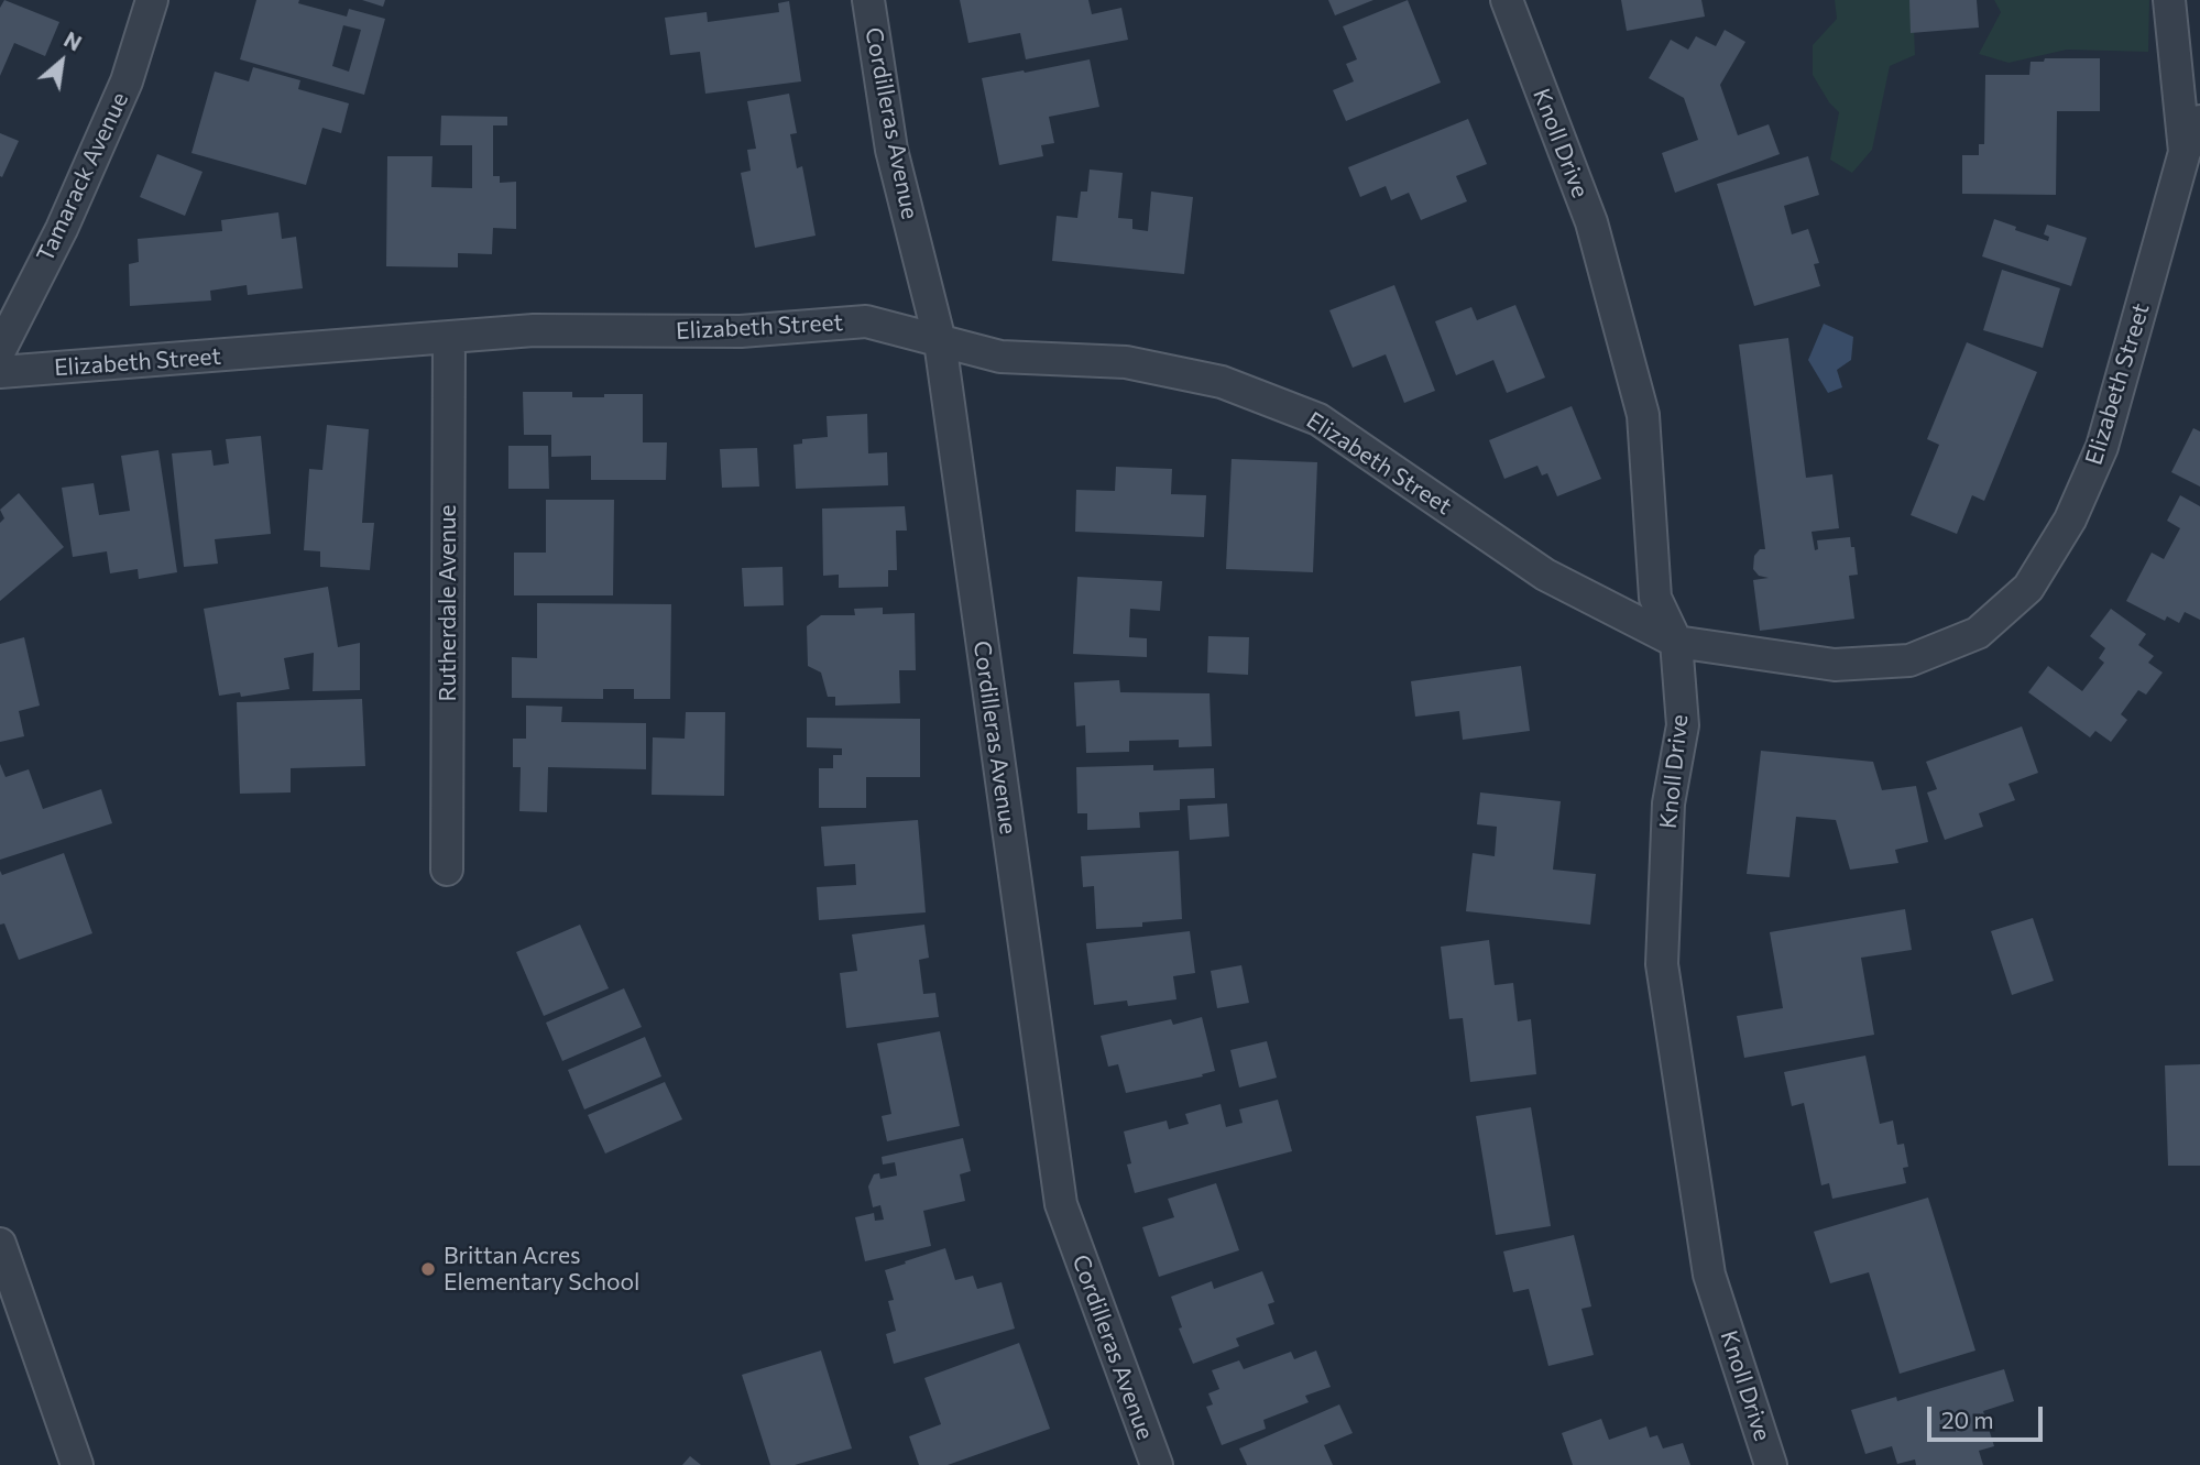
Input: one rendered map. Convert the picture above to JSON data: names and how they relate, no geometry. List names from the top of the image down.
{
  "streets": {
    "street": [
      "Cordilleras Avenue",
      "Knoll Drive",
      "Tamarack Avenue",
      "Elizabeth Street",
      "Rutherdale Avenue"
    ]
  },
  "crossings": [
    ["Cordilleras Avenue", "Elizabeth Street"],
    ["Knoll Drive", "Elizabeth Street"],
    ["Elizabeth Street", "Rutherdale Avenue"]
  ],
  "places": ["Brittan Acres Elementary School"],
  "scale_bar": "20 m",
  "north": "top right"
}
